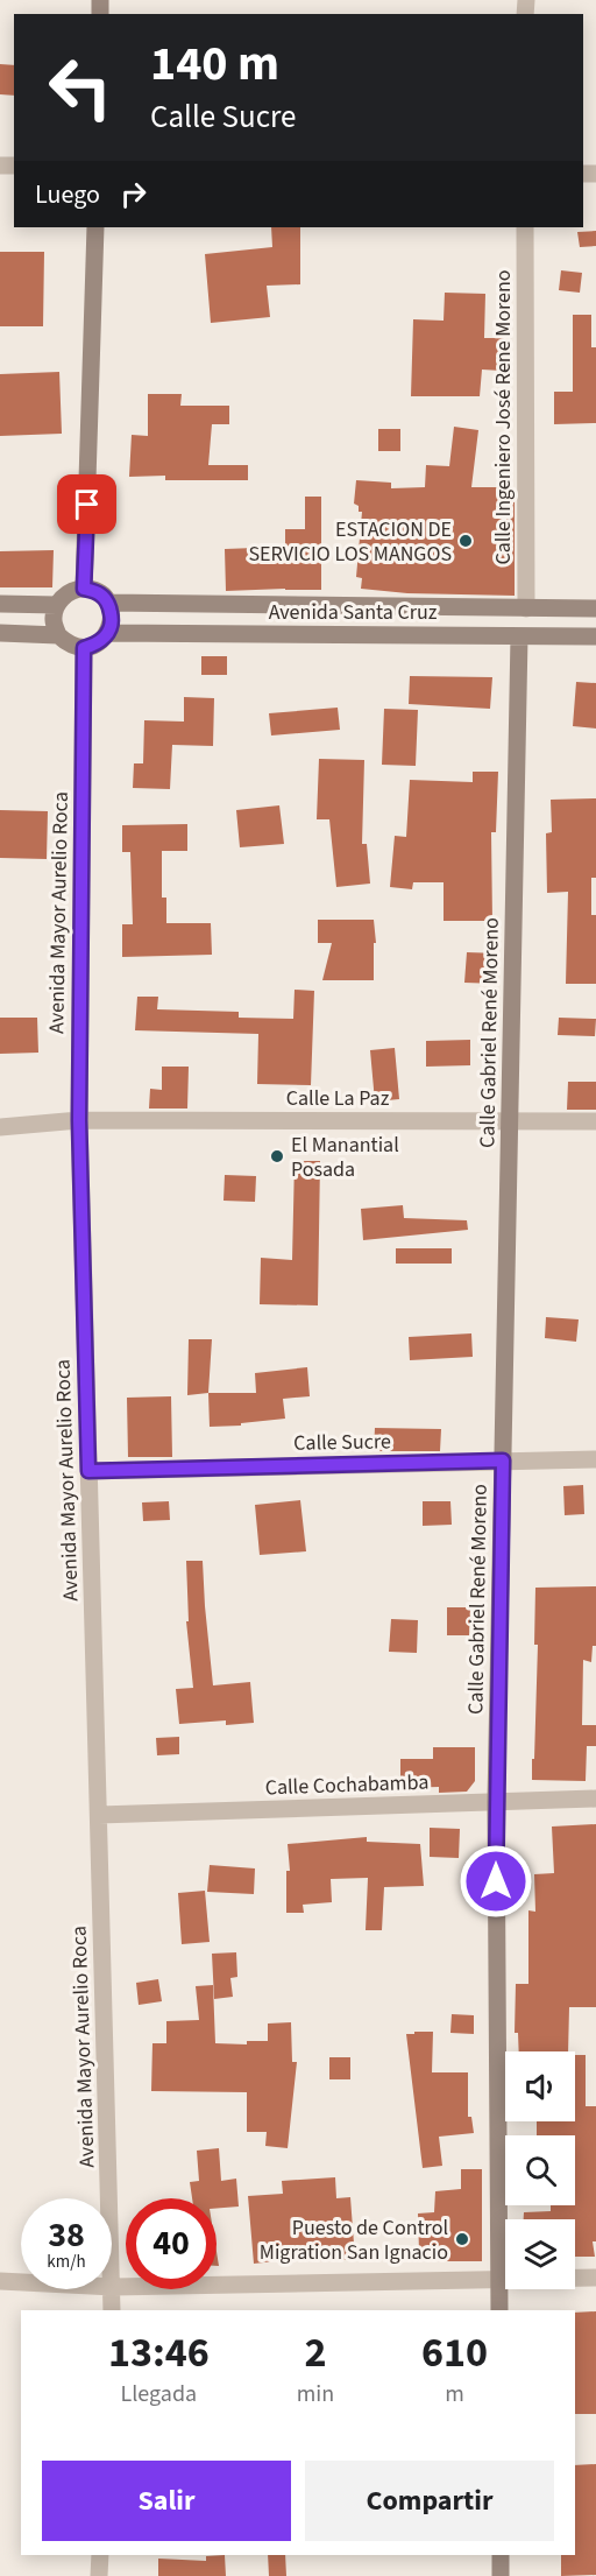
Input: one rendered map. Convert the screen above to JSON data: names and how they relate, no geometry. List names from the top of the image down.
{
  "streets": {
    "street": [
      "Calle Ingeniero José Rene Moreno",
      "Avenida Santa Cruz",
      "Avenida Mayor Aurelio Roca",
      "Calle Gabriel René Moreno",
      "Calle La Paz",
      "Calle Sucre",
      "Calle Cochabamba"
    ]
  },
  "crossings": [
    ["Calle Ingeniero José Rene Moreno", "Avenida Santa Cruz"],
    ["Avenida Santa Cruz", "Avenida Mayor Aurelio Roca"],
    ["Avenida Santa Cruz", "Calle Gabriel René Moreno"],
    ["Avenida Mayor Aurelio Roca", "Calle La Paz"],
    ["Avenida Mayor Aurelio Roca", "Calle Sucre"],
    ["Avenida Mayor Aurelio Roca", "Calle Cochabamba"],
    ["Calle Gabriel René Moreno", "Calle La Paz"],
    ["Calle Gabriel René Moreno", "Calle Sucre"],
    ["Calle Gabriel René Moreno", "Calle Cochabamba"]
  ],
  "places": ["ESTACION DE SERVICIO LOS MANGOS", "El Manantial Posada", "Puesto de Control Migration San Ignacio"],
  "page": {
    "turn": ["140 m", "Calle Sucre"],
    "then": "Luego",
    "speed": "38 km/h",
    "limit": "40",
    "eta": [
      "13:46",
      "Llegada",
      "2",
      "min",
      "610",
      "m"
    ],
    "buttons": ["Salir", "Compartir"]
  }
}
